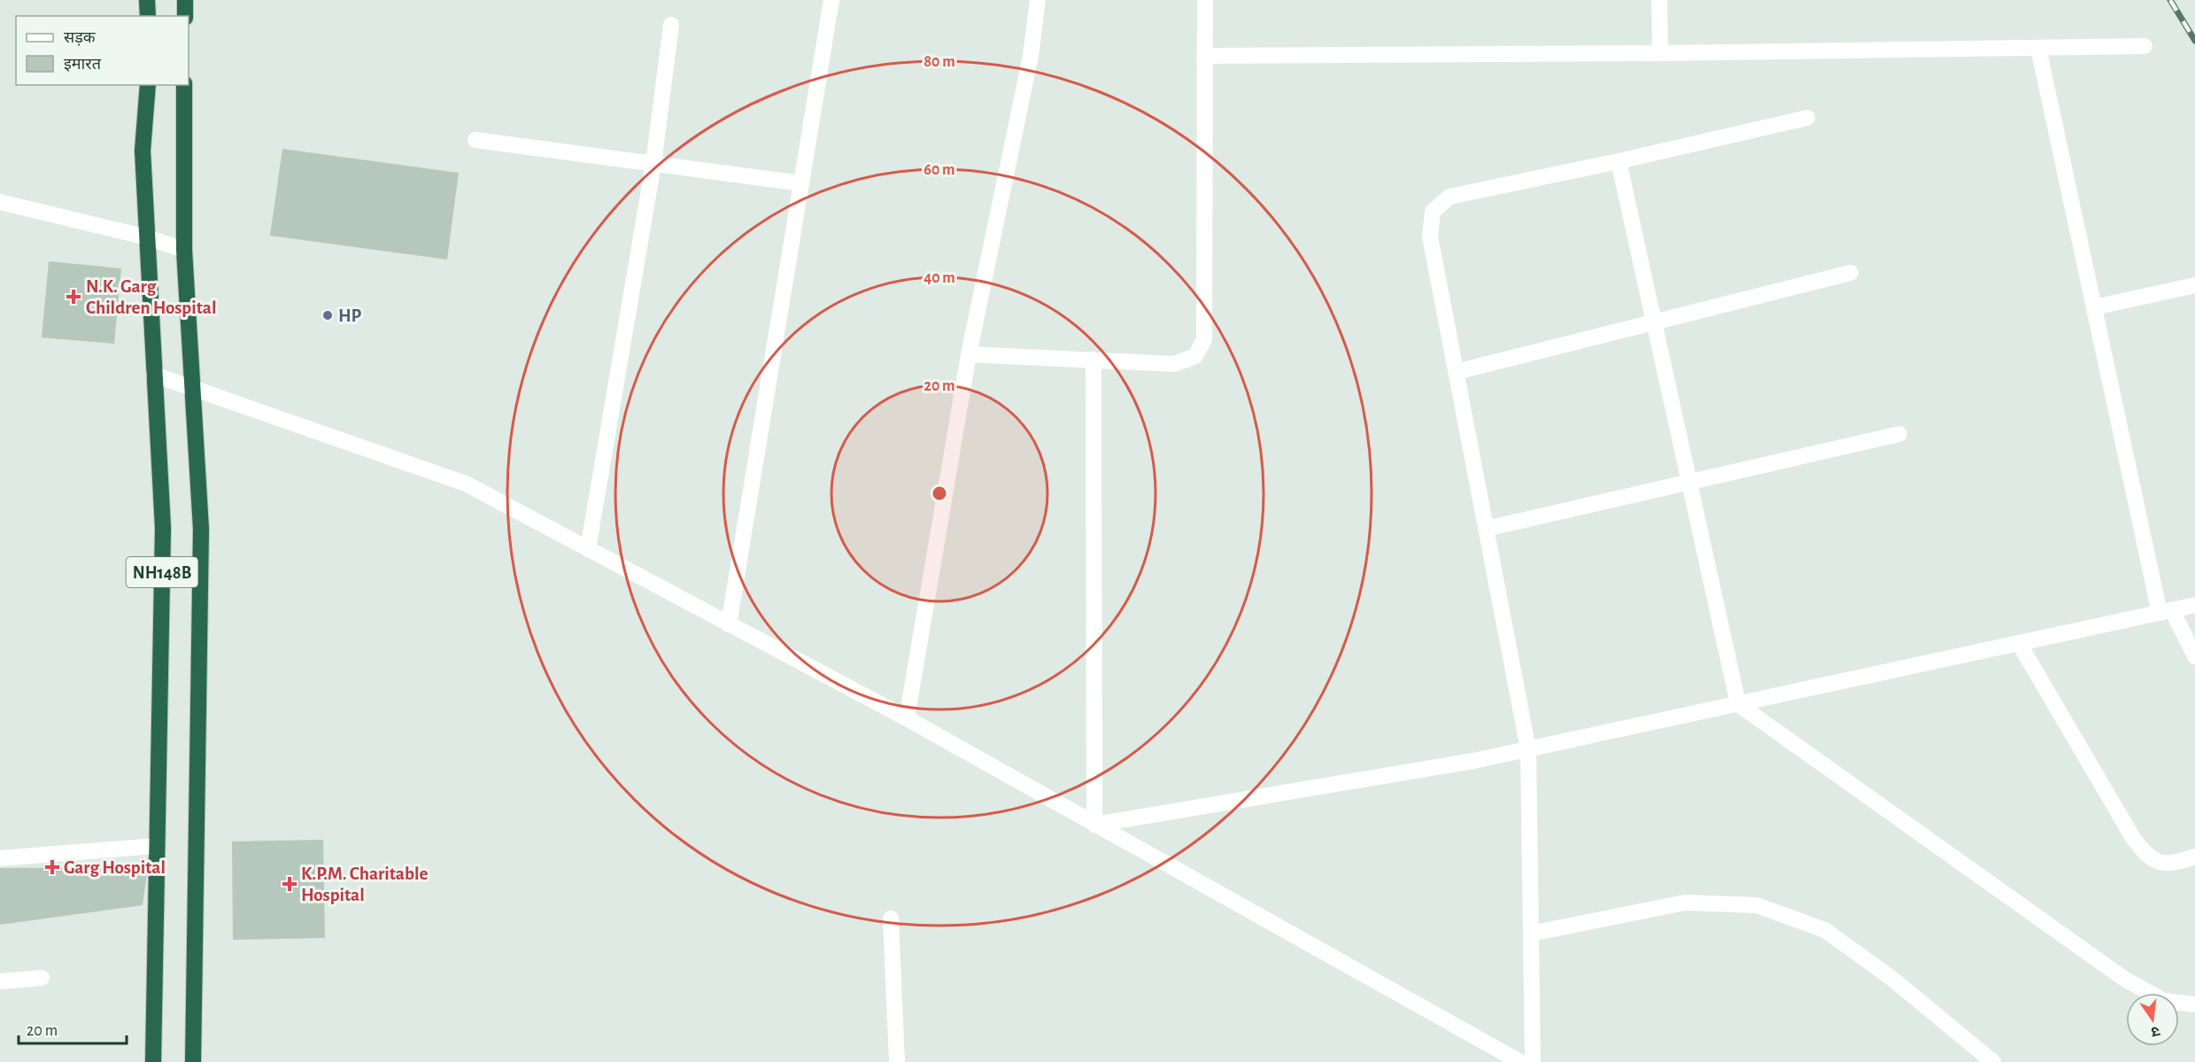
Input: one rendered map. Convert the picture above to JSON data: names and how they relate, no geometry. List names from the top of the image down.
{
  "streets": {
    "highway": ["NH148B"]
  },
  "places": {
    "health": ["N.K. Garg Children Hospital", "Garg Hospital", "K.P.M. Charitable Hospital"],
    "other": ["HP"]
  },
  "legend": ["सड़क", "इमारत"],
  "scale_bar": "20 m",
  "north": "bottom",
  "rings": [
    "80 m",
    "60 m",
    "40 m",
    "20 m"
  ]
}
